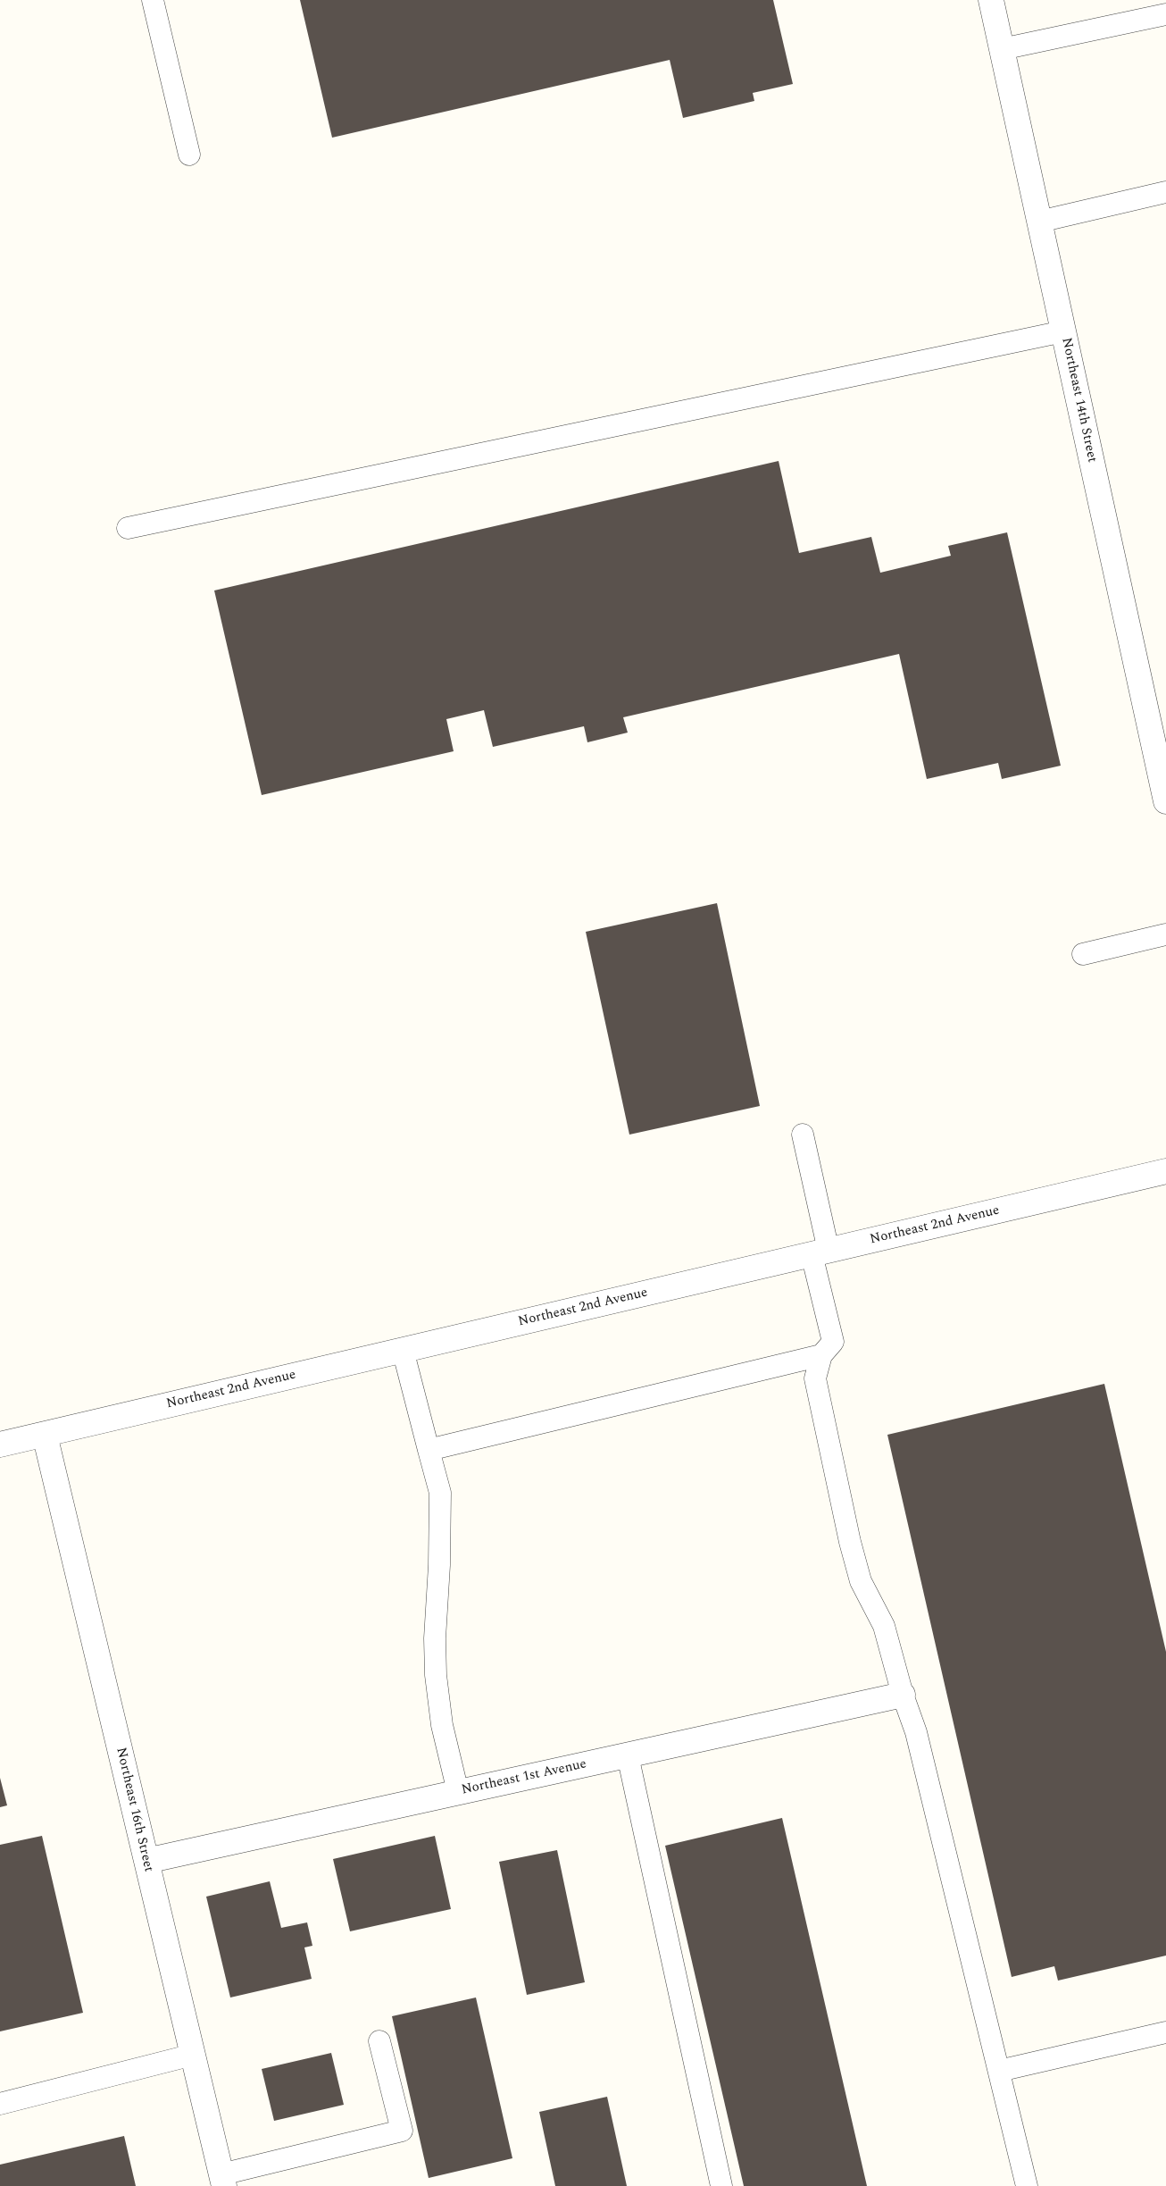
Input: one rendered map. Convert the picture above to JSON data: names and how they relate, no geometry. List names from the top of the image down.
{
  "streets": {
    "street": [
      "Northeast 14th Street",
      "Northeast 2nd Avenue",
      "Northeast 1st Avenue",
      "Northeast 16th Street"
    ]
  },
  "crossings": [
    ["Northeast 2nd Avenue", "Northeast 16th Street"],
    ["Northeast 1st Avenue", "Northeast 16th Street"]
  ]
}
